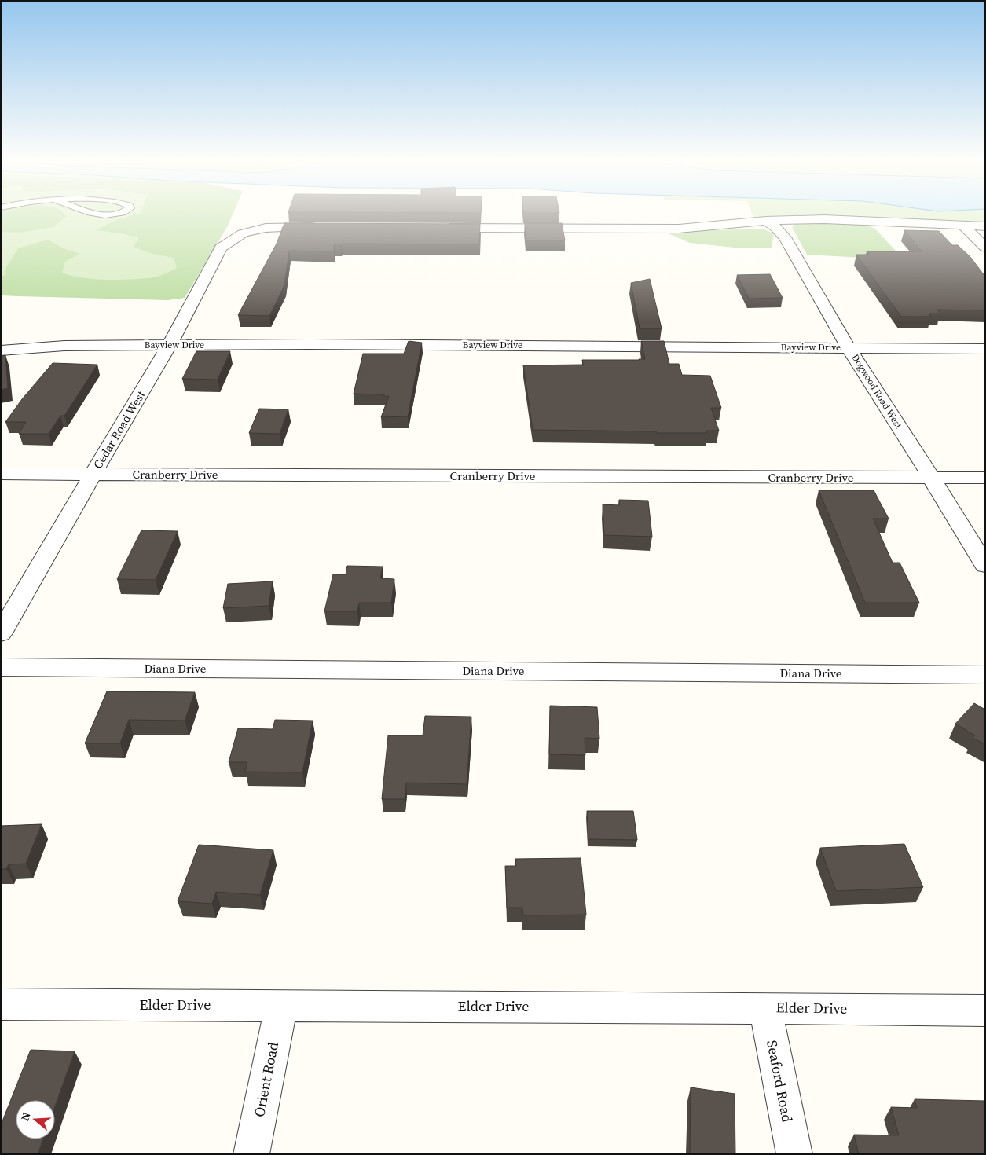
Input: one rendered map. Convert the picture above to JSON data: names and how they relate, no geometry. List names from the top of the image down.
{
  "streets": {
    "street": [
      "Bayview Drive",
      "Dogwood Road West",
      "Cedar Road West",
      "Cranberry Drive",
      "Diana Drive",
      "Elder Drive",
      "Orient Road",
      "Seaford Road"
    ]
  },
  "crossings": [
    ["Bayview Drive", "Dogwood Road West"],
    ["Bayview Drive", "Cedar Road West"],
    ["Dogwood Road West", "Cranberry Drive"],
    ["Cedar Road West", "Cranberry Drive"],
    ["Elder Drive", "Orient Road"],
    ["Elder Drive", "Seaford Road"]
  ],
  "north": "left"
}
